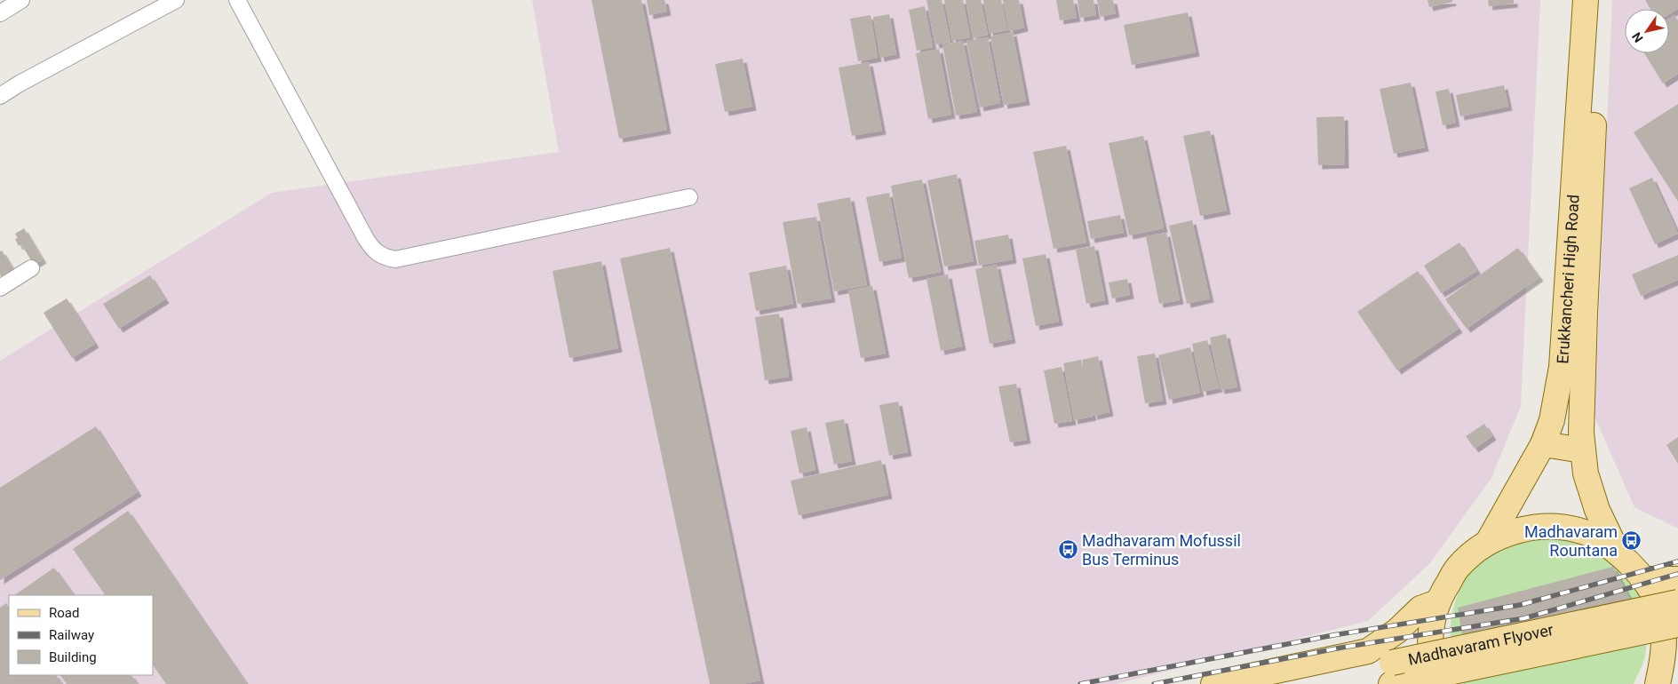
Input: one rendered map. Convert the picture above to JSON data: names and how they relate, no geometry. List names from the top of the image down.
{
  "streets": {
    "main road": ["Erukkancheri High Road", "Madhavaram Flyover"]
  },
  "places": {
    "bus stop": ["Madhavaram Rountana", "Madhavaram Mofussil Bus Terminus"]
  },
  "legend": ["Road", "Railway", "Building"],
  "north": "bottom left"
}
